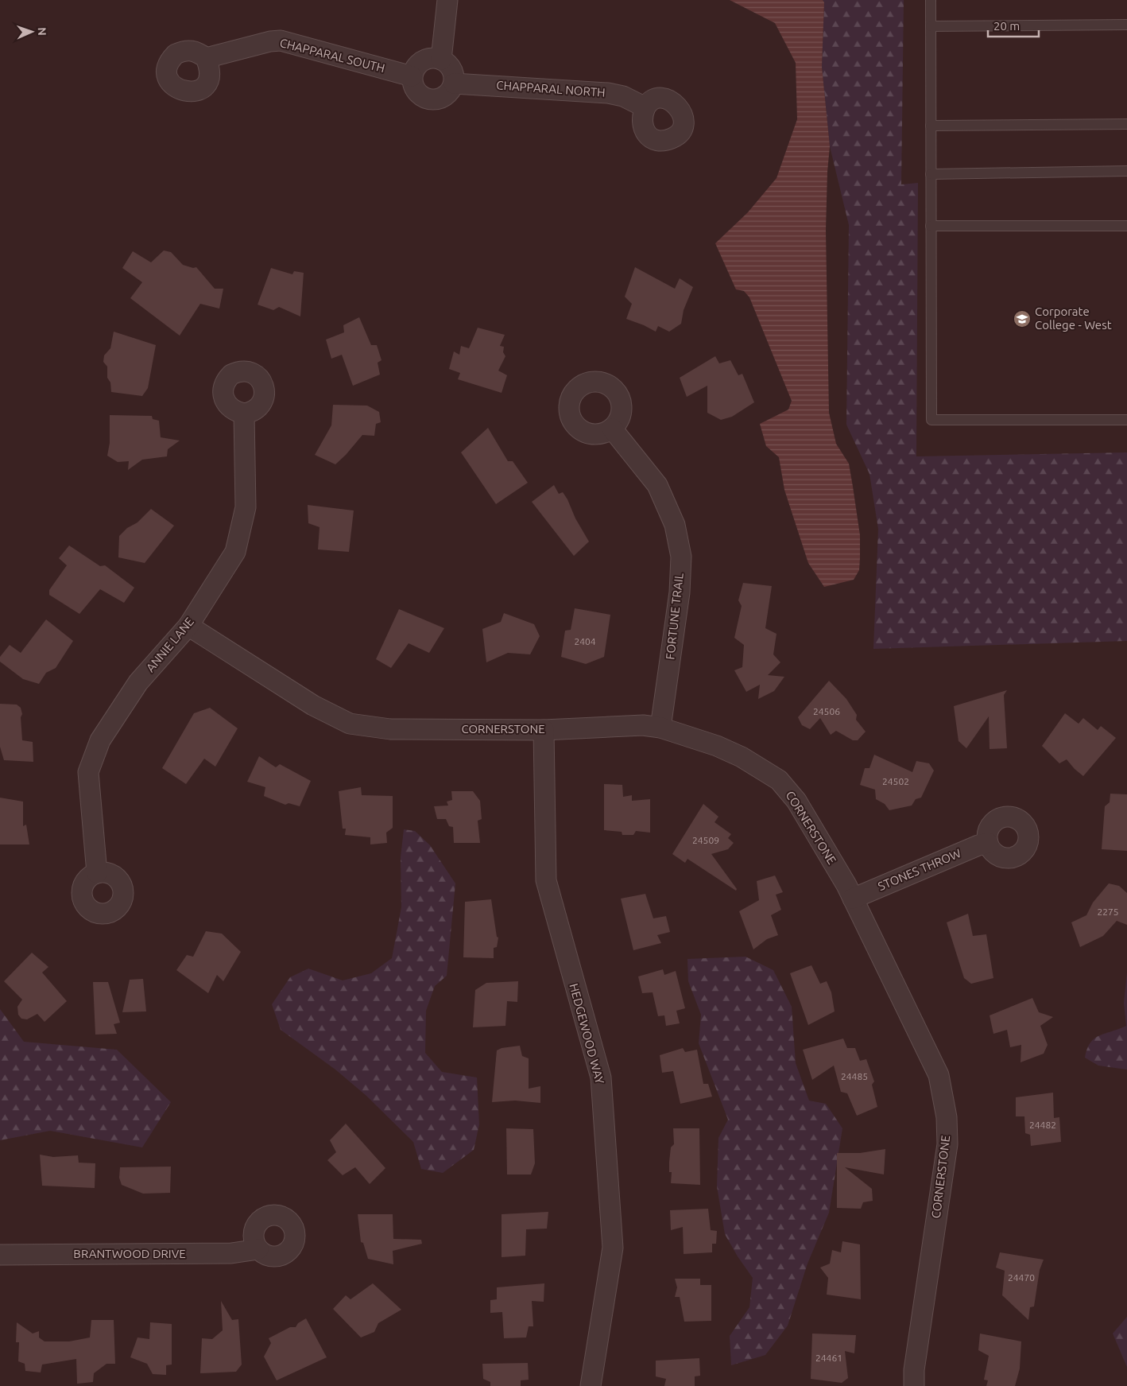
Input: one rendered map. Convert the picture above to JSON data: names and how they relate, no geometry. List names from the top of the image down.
{
  "streets": {
    "street": [
      "CHAPPARAL SOUTH",
      "CHAPPARAL NORTH",
      "FORTUNE TRAIL",
      "ANNIE LANE",
      "CORNERSTONE",
      "STONES THROW",
      "HEDGEWOOD WAY",
      "BRANTWOOD DRIVE"
    ]
  },
  "crossings": [
    ["CHAPPARAL SOUTH", "CHAPPARAL NORTH"],
    ["FORTUNE TRAIL", "CORNERSTONE"],
    ["ANNIE LANE", "CORNERSTONE"],
    ["CORNERSTONE", "STONES THROW"],
    ["CORNERSTONE", "HEDGEWOOD WAY"]
  ],
  "places": {
    "school or university": ["Corporate College - West"]
  },
  "house_numbers": [
    "2404",
    "24506",
    "24502",
    "24509",
    "2275",
    "24485",
    "24482",
    "24470",
    "24461"
  ],
  "scale_bar": "20 m",
  "north": "right"
}
